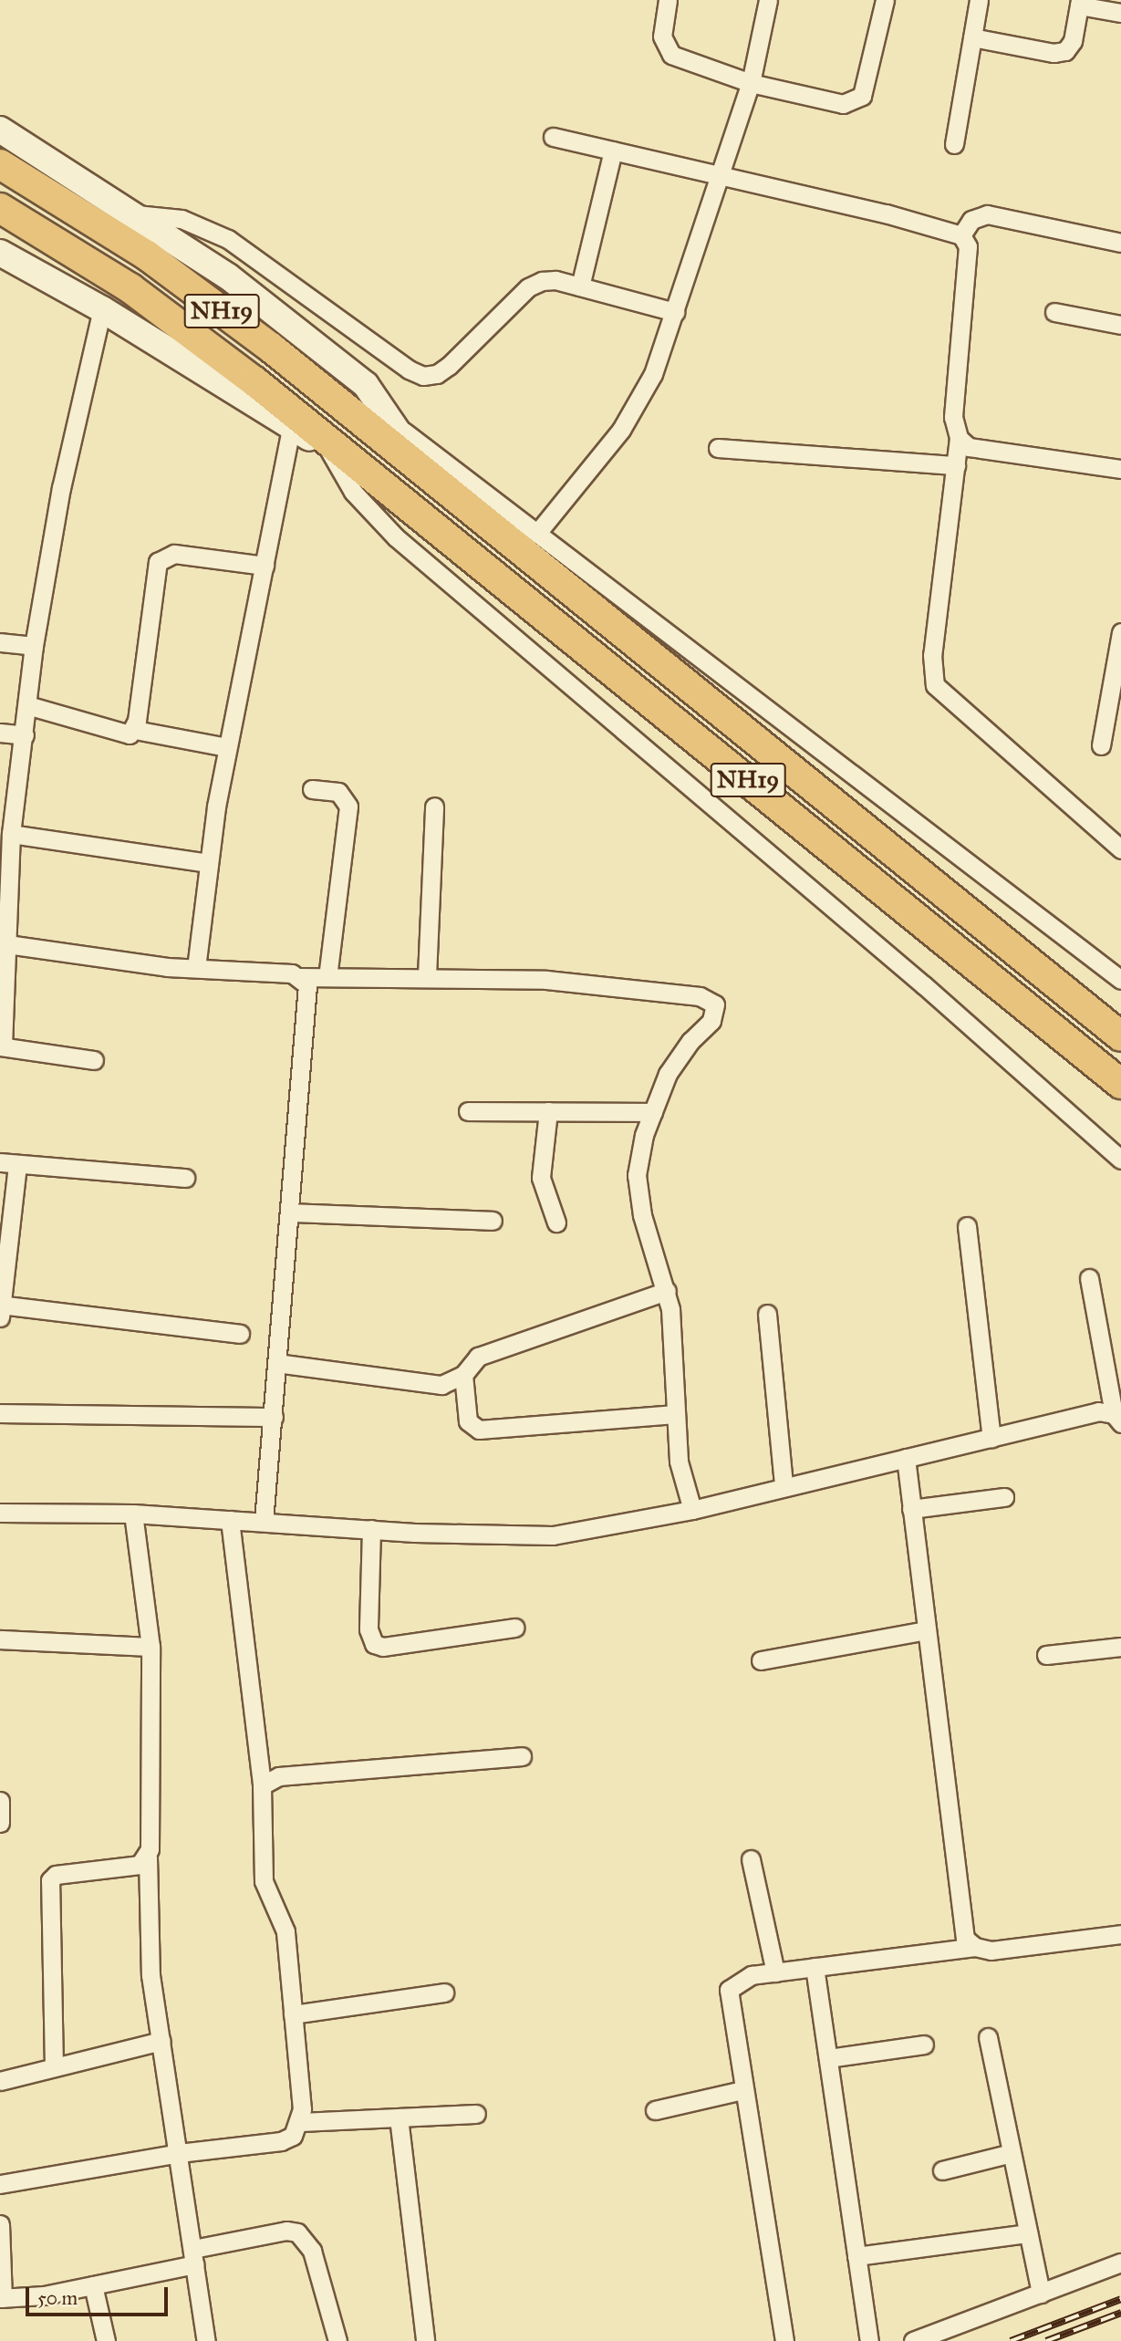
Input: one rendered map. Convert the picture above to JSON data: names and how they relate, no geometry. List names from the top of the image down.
{
  "streets": {
    "highway": ["NH19"]
  },
  "scale_bar": "50 m"
}
